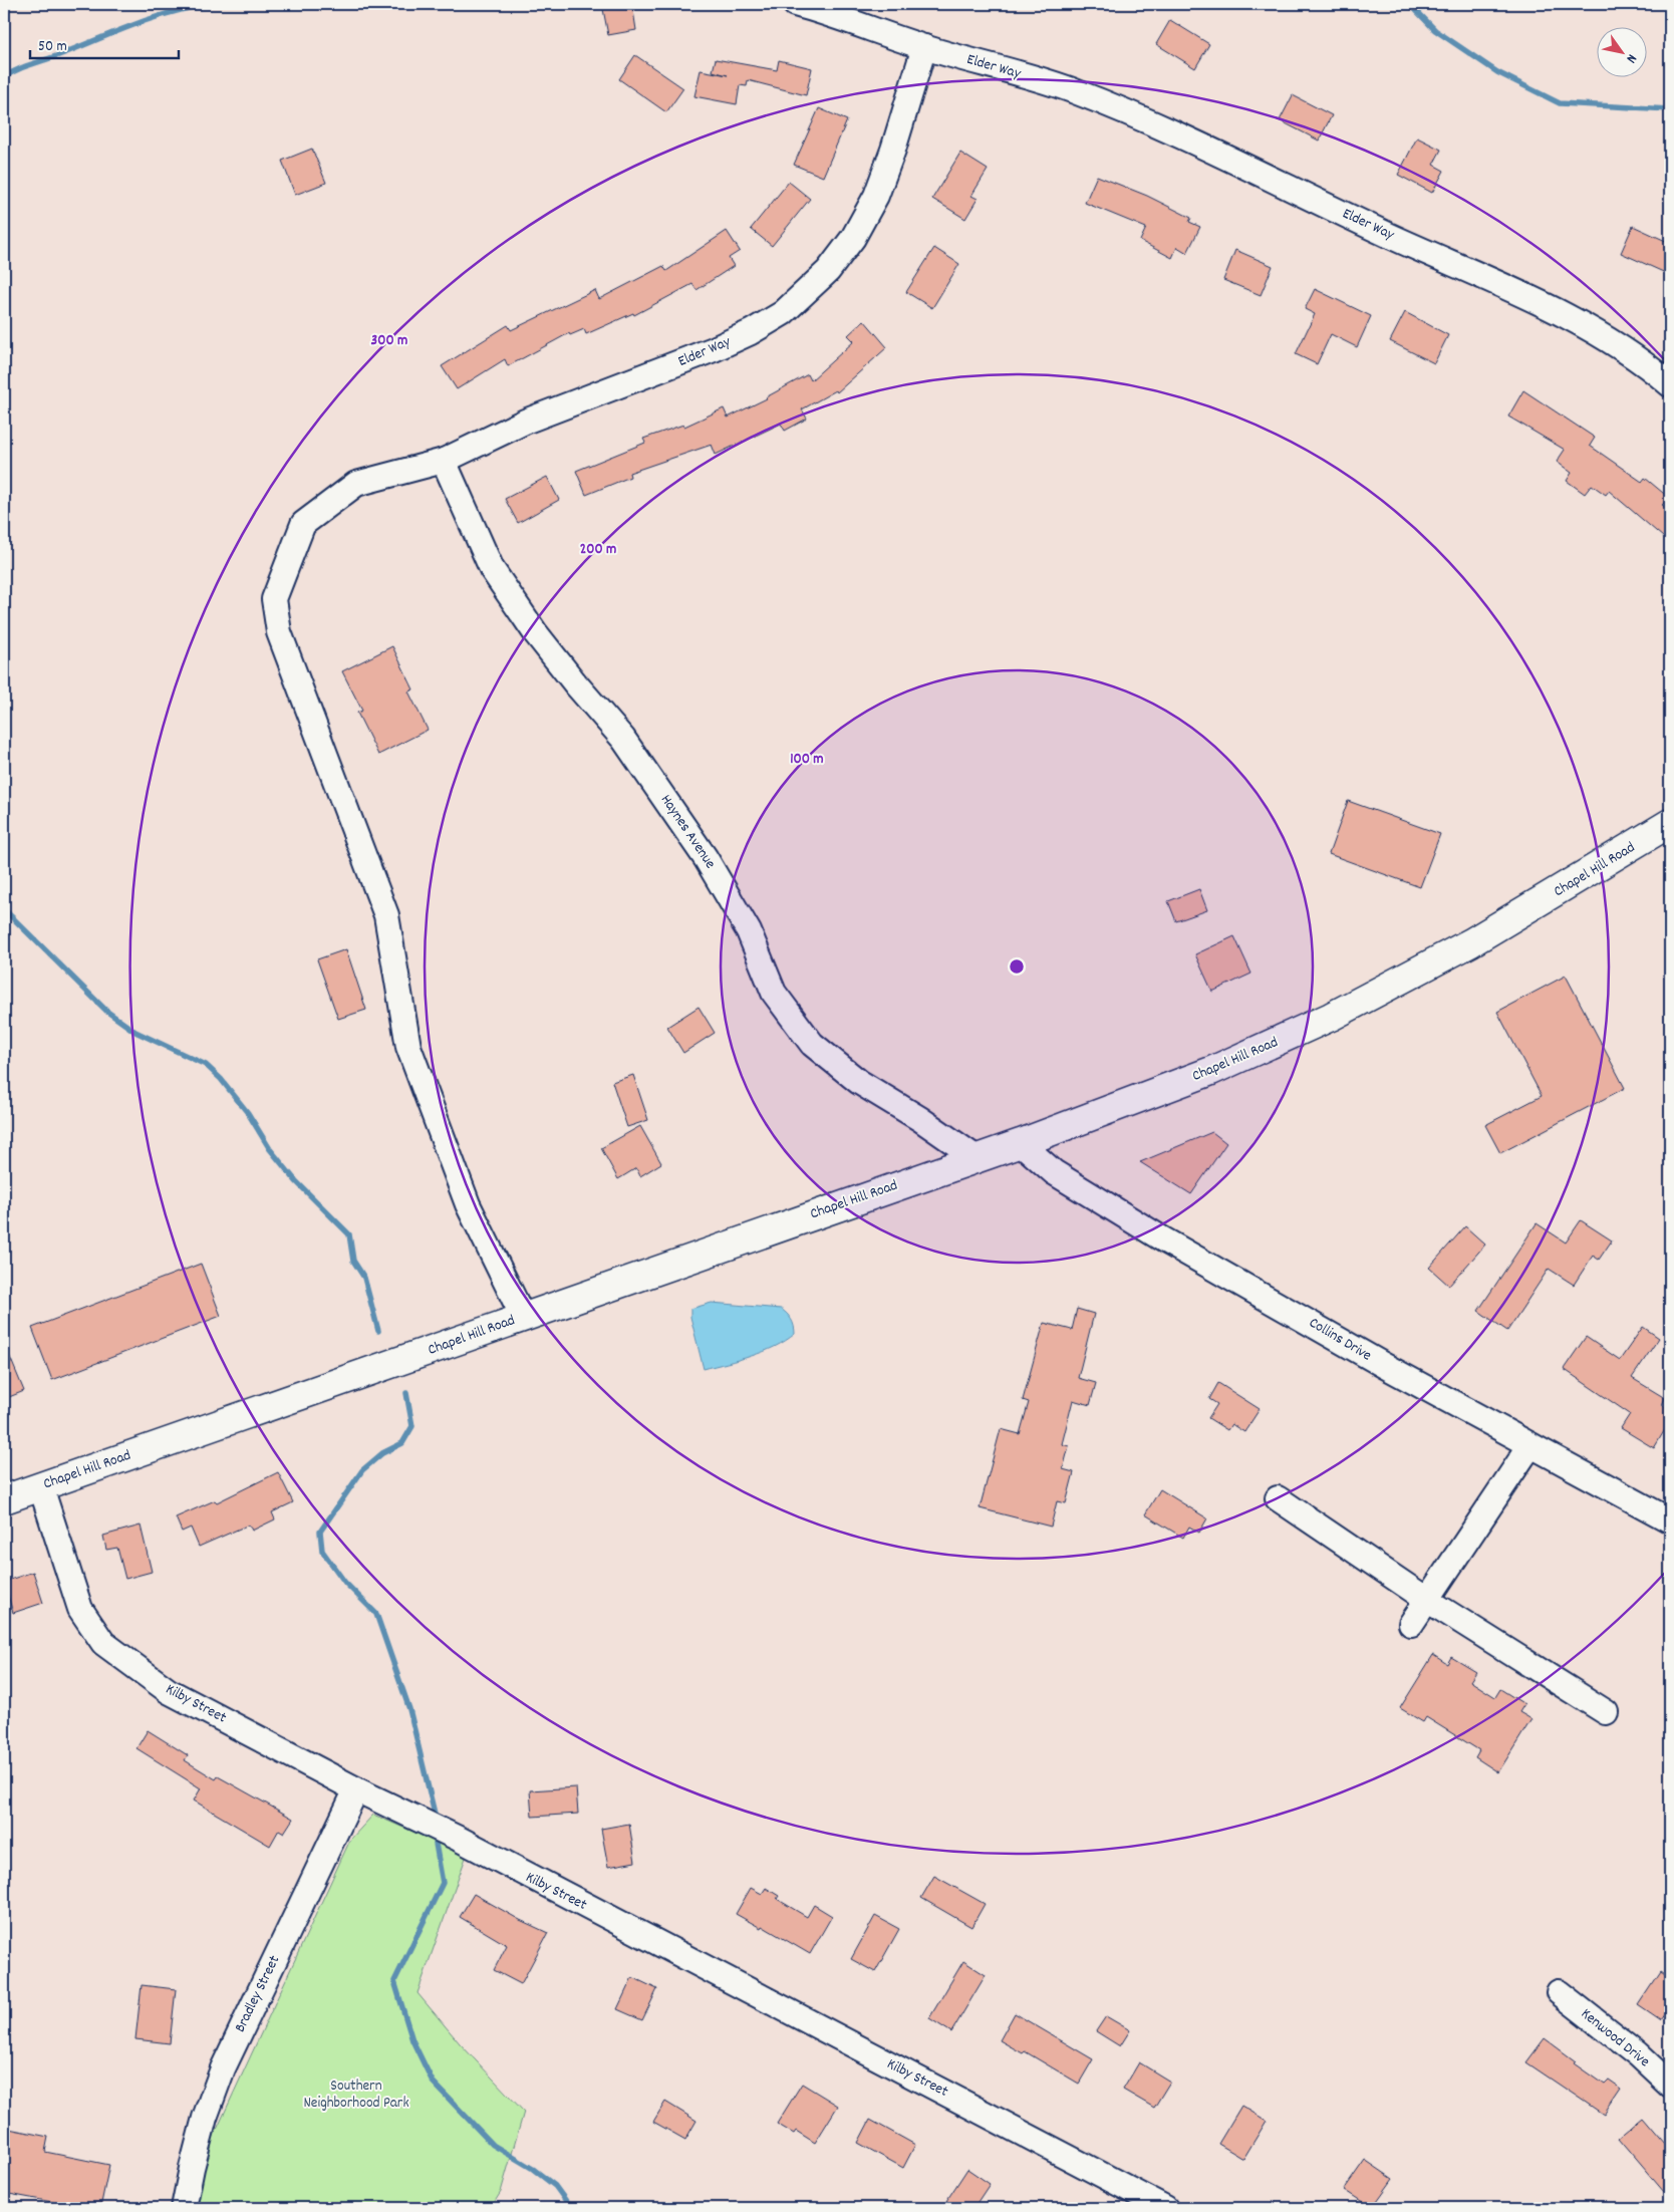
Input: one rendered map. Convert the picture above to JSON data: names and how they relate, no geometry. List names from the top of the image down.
{
  "streets": {
    "main road": ["Chapel Hill Road"],
    "street": [
      "Elder Way",
      "Haynes Avenue",
      "Collins Drive",
      "Kilby Street",
      "Bradley Street",
      "Kenwood Drive"
    ]
  },
  "crossings": [
    ["Elder Way", "Haynes Avenue"],
    ["Elder Way", "Chapel Hill Road"],
    ["Haynes Avenue", "Chapel Hill Road"],
    ["Chapel Hill Road", "Collins Drive"],
    ["Chapel Hill Road", "Kilby Street"],
    ["Kilby Street", "Bradley Street"]
  ],
  "parks": ["Southern Neighborhood Park"],
  "scale_bar": "50 m",
  "north": "bottom right",
  "rings": ["300 m", "200 m", "100 m"]
}
